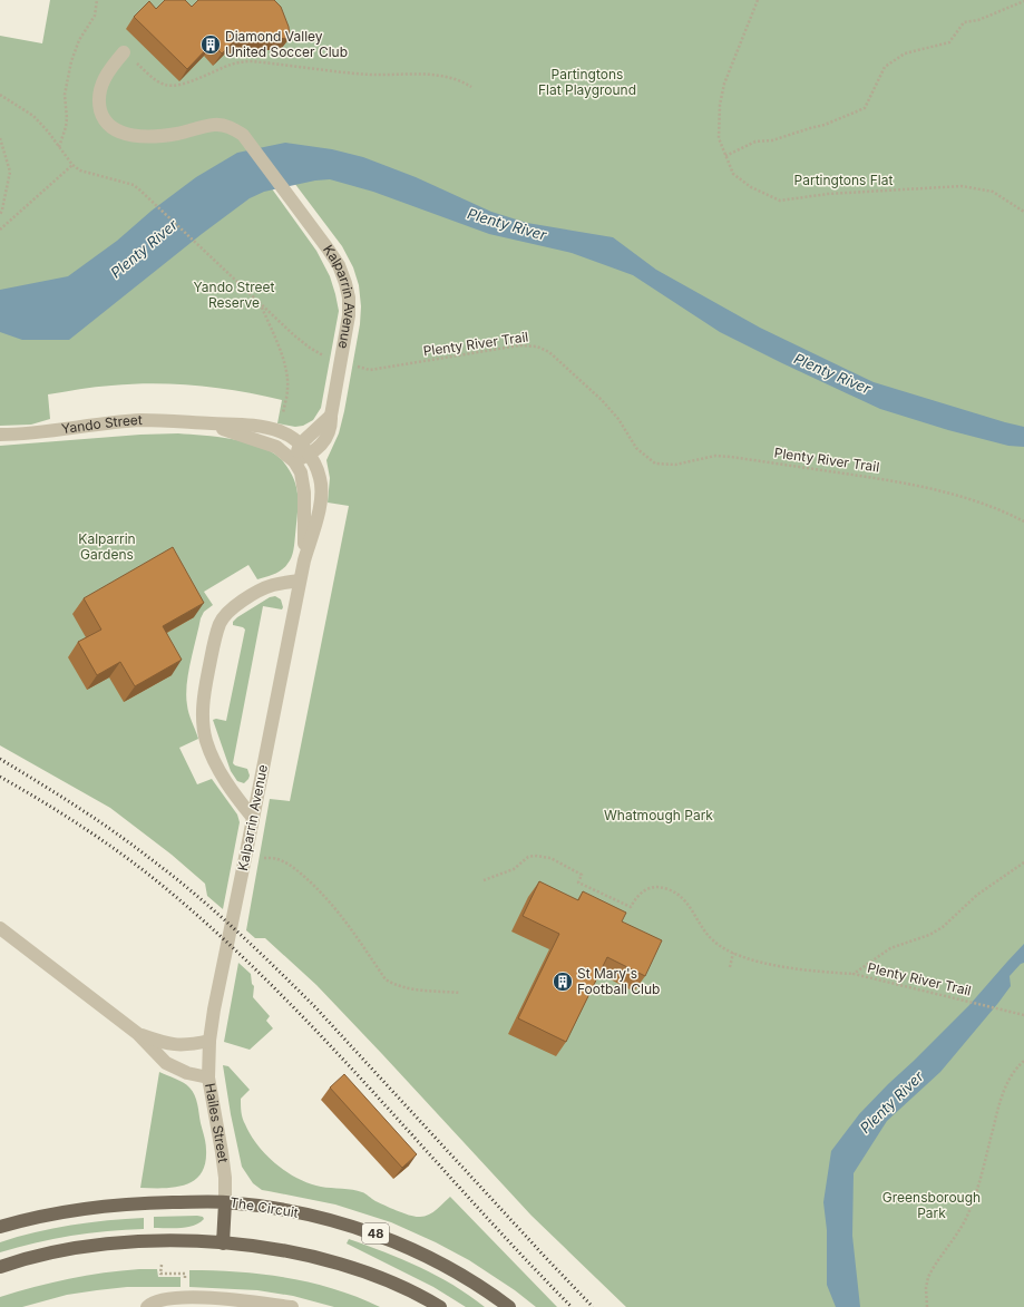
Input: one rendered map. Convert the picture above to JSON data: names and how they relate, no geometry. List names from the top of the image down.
{
  "streets": {
    "main road": ["The Circuit", "48"],
    "street": ["Kalparrin Avenue", "Yando Street", "Hailes Street"],
    "path": ["Plenty River Trail"]
  },
  "crossings": [
    ["Kalparrin Avenue", "Plenty River Trail"],
    ["Kalparrin Avenue", "Yando Street"],
    ["Kalparrin Avenue", "Hailes Street"],
    ["Hailes Street", "The Circuit"]
  ],
  "water": ["Plenty River"],
  "parks": [
    "Partingtons Flat Playground",
    "Partingtons Flat",
    "Yando Street Reserve",
    "Kalparrin Gardens",
    "Whatmough Park",
    "Greensborough Park"
  ],
  "places": {
    "building": ["Diamond Valley United Soccer Club", "St Mary's Football Club"]
  }
}
